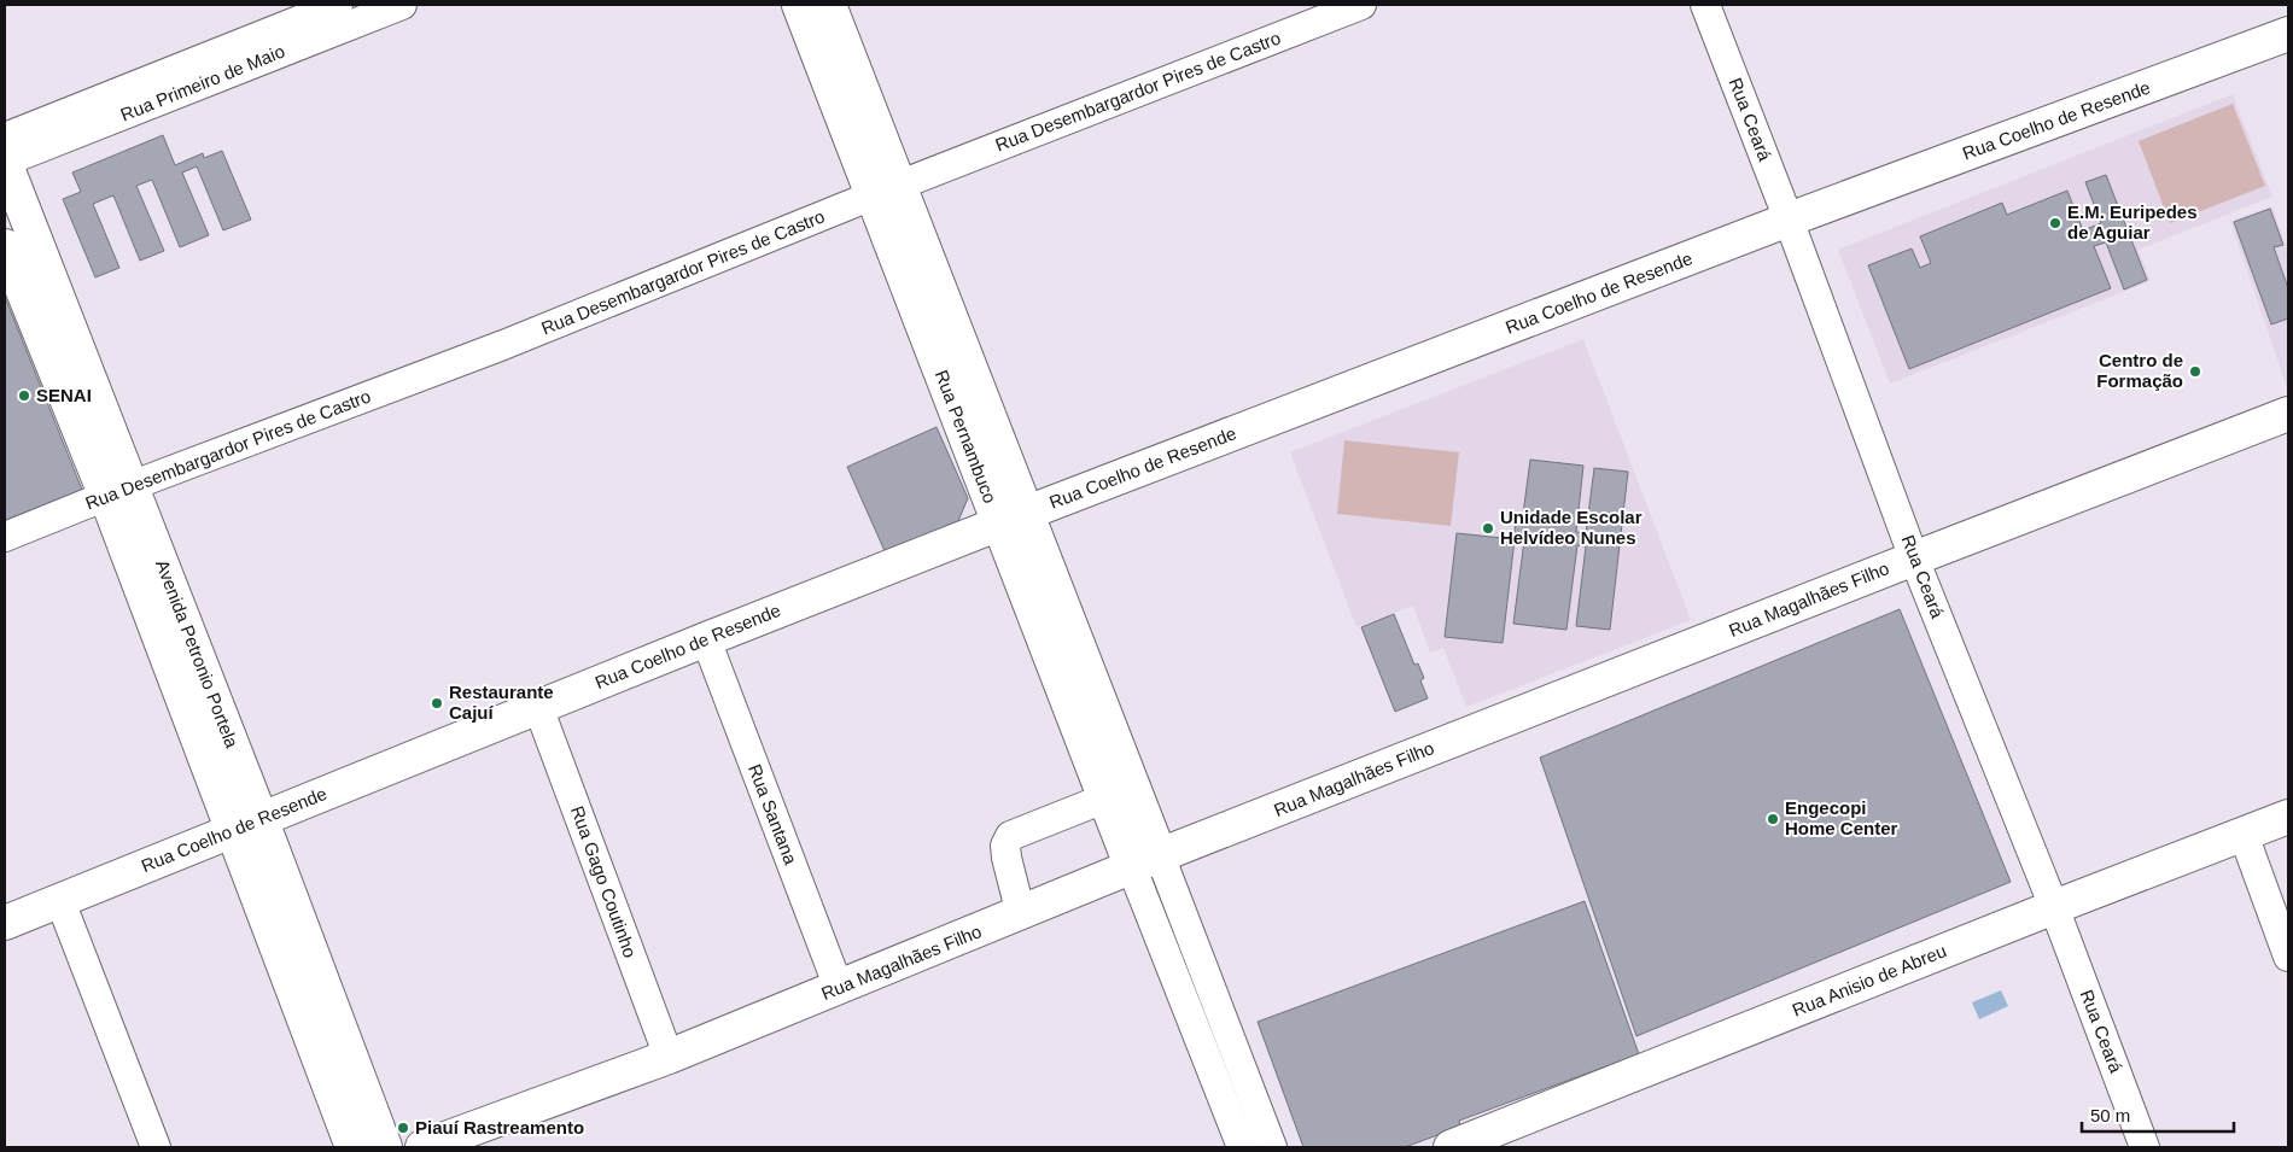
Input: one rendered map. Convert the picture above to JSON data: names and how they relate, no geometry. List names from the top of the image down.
{
  "streets": {
    "main road": [
      "Rua Coelho de Resende",
      "Rua Pernambuco",
      "Rua Magalhães Filho",
      "Avenida Petronio Portela",
      "Rua Anisio de Abreu"
    ],
    "street": [
      "Rua Primeiro de Maio",
      "Rua Desembargardor Pires de Castro",
      "Rua Ceará",
      "Rua Santana",
      "Rua Gago Coutinho"
    ]
  },
  "crossings": [
    ["Rua Primeiro de Maio", "Avenida Petronio Portela"],
    ["Rua Desembargardor Pires de Castro", "Rua Pernambuco"],
    ["Rua Desembargardor Pires de Castro", "Avenida Petronio Portela"],
    ["Rua Ceará", "Rua Coelho de Resende"],
    ["Rua Ceará", "Rua Magalhães Filho"],
    ["Rua Ceará", "Rua Anisio de Abreu"],
    ["Rua Coelho de Resende", "Rua Pernambuco"],
    ["Rua Coelho de Resende", "Avenida Petronio Portela"],
    ["Rua Coelho de Resende", "Rua Santana"],
    ["Rua Coelho de Resende", "Rua Gago Coutinho"],
    ["Rua Pernambuco", "Rua Magalhães Filho"],
    ["Rua Magalhães Filho", "Rua Santana"],
    ["Rua Magalhães Filho", "Rua Gago Coutinho"]
  ],
  "places": [
    "E.M. Euripedes de Aguiar",
    "Centro de Formação",
    "SENAI",
    "Unidade Escolar Helvídeo Nunes",
    "Restaurante Cajuí",
    "Engecopi Home Center",
    "Piauí Rastreamento"
  ],
  "scale_bar": "50 m"
}
